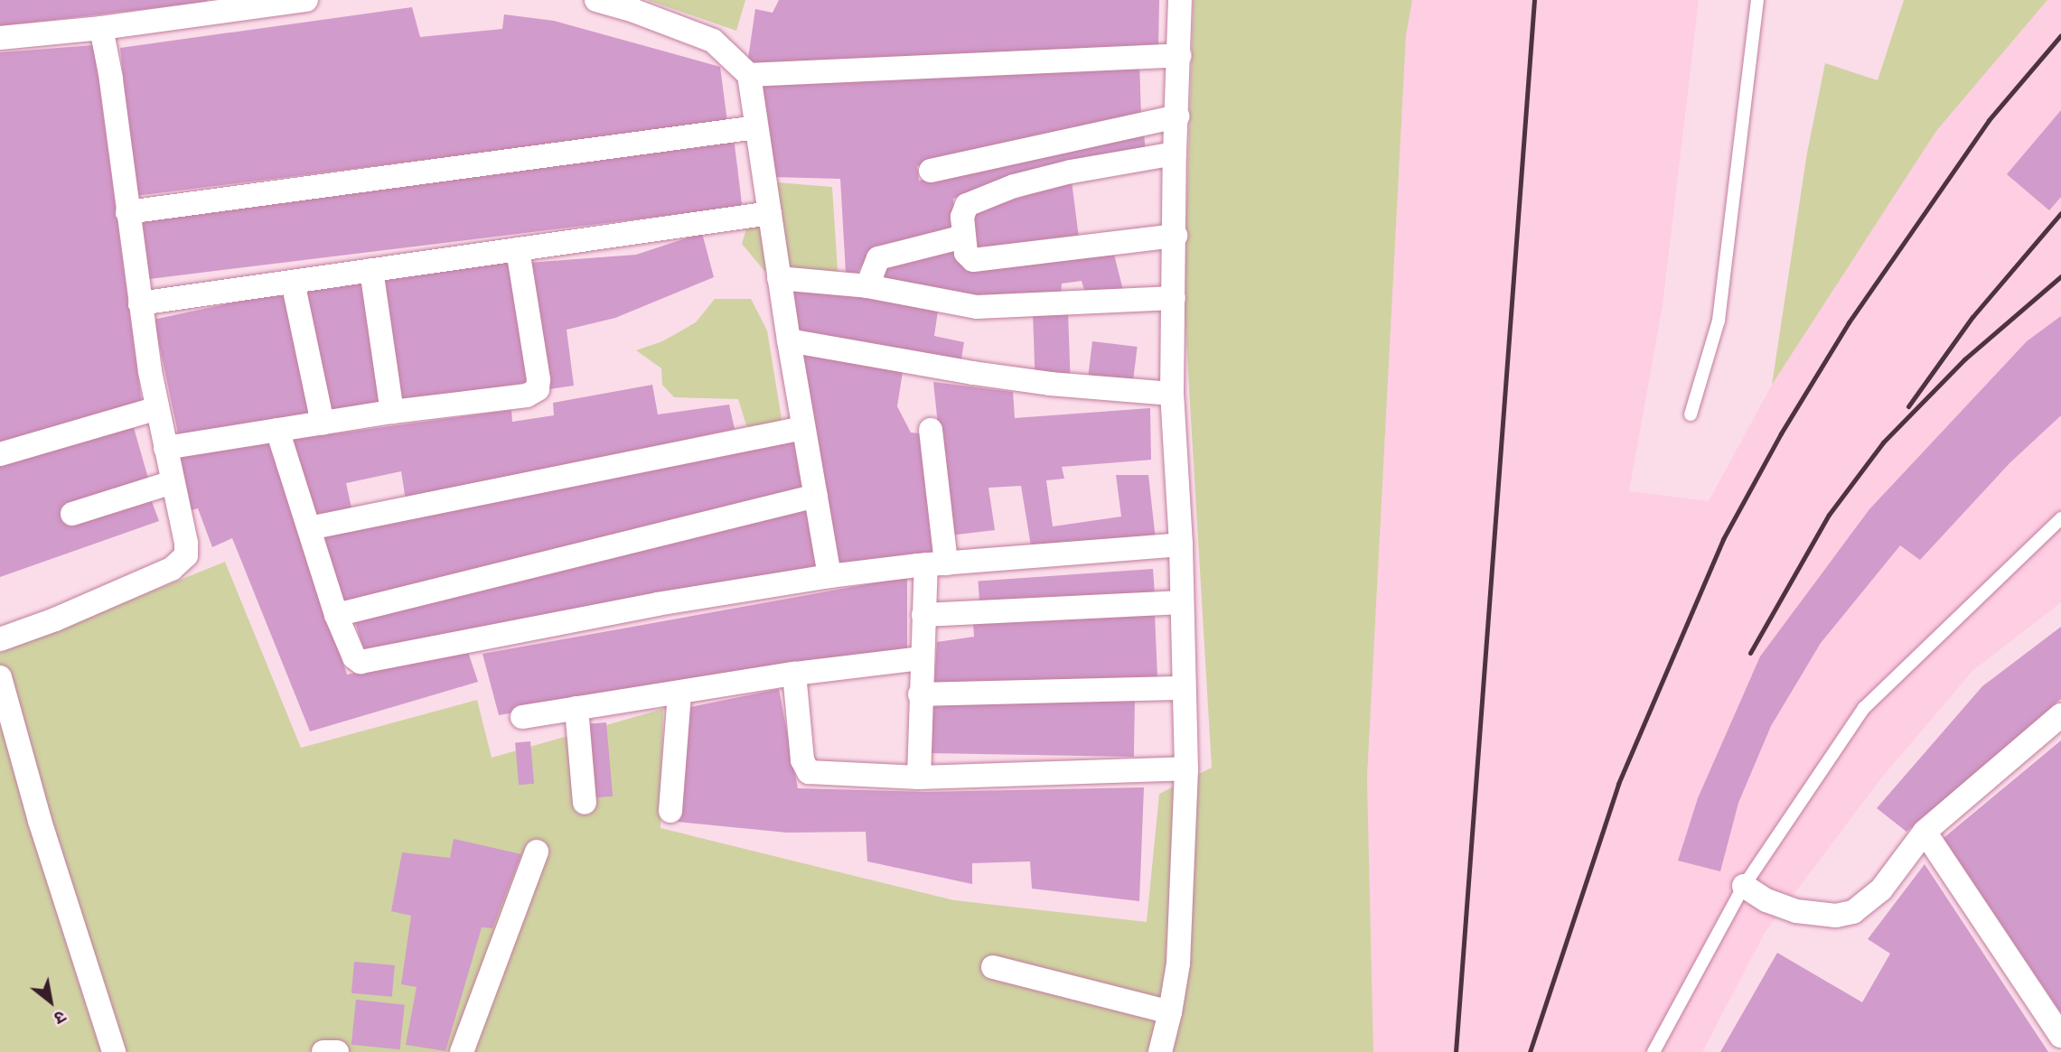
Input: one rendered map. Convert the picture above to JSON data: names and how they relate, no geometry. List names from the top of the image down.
{
  "north": "bottom right"
}
